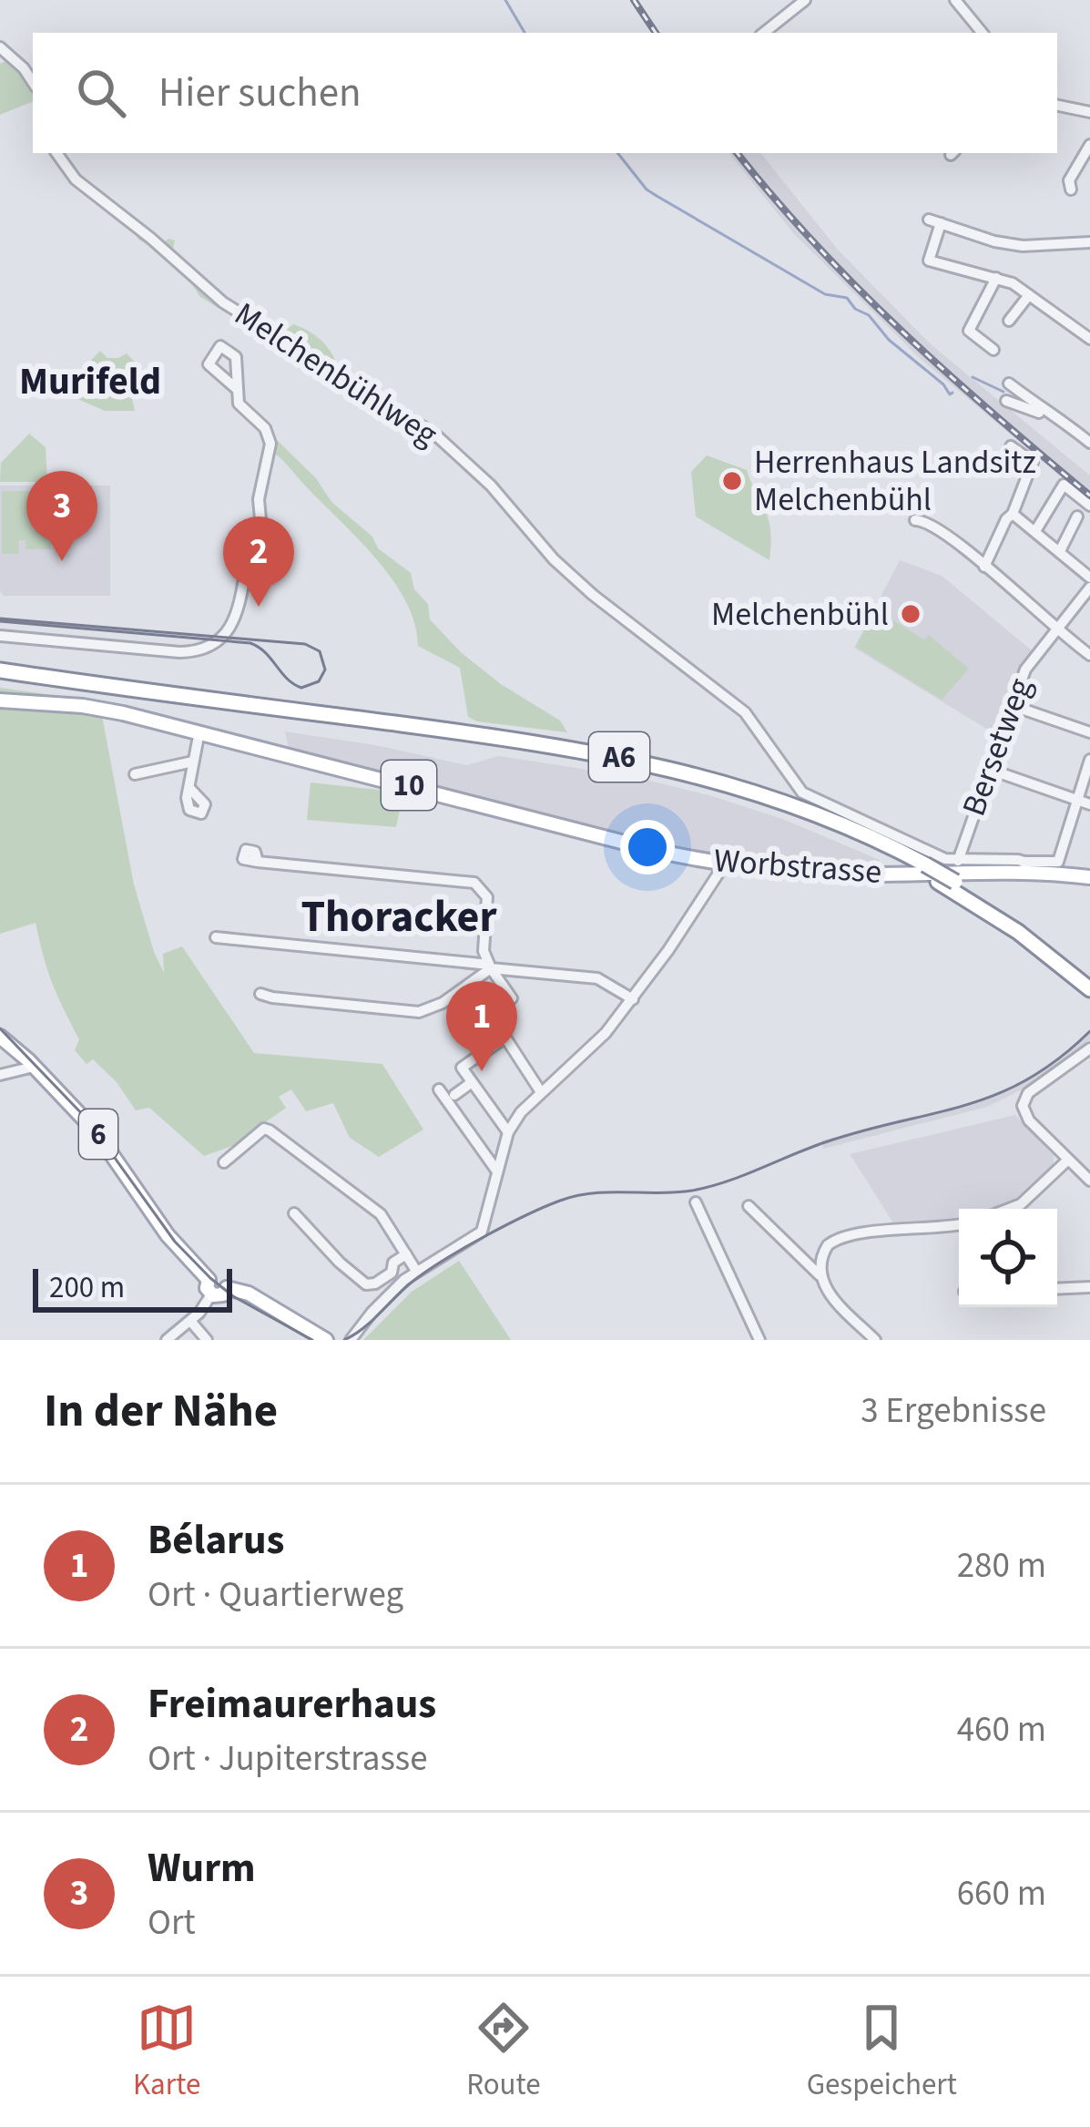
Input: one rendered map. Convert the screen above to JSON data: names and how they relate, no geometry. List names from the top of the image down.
{
  "streets": {
    "highway": ["A6"],
    "main road": ["10", "Worbstrasse", "6"],
    "street": ["Melchenbühlweg", "Bersetweg"]
  },
  "crossings": [
    ["Melchenbühlweg", "Bersetweg"],
    ["Bersetweg", "Worbstrasse"]
  ],
  "districts": ["Murifeld", "Thoracker"],
  "places": ["Herrenhaus Landsitz Melchenbühl", "Melchenbühl"],
  "scale_bar": "200 m",
  "page": {
    "search": "Hier suchen",
    "pins": ["3", "2", "1"],
    "scale": "200 m",
    "heading": ["In der Nähe", "3 Ergebnisse"],
    "list": [
      {
        "mark": "1",
        "name": "Bélarus",
        "note": "Ort · Quartierweg",
        "value": "280 m"
      },
      {
        "mark": "2",
        "name": "Freimaurerhaus",
        "note": "Ort · Jupiterstrasse",
        "value": "460 m"
      },
      {
        "mark": "3",
        "name": "Wurm",
        "note": "Ort",
        "value": "660 m"
      }
    ],
    "nav": ["Karte", "Route", "Gespeichert"]
  }
}
